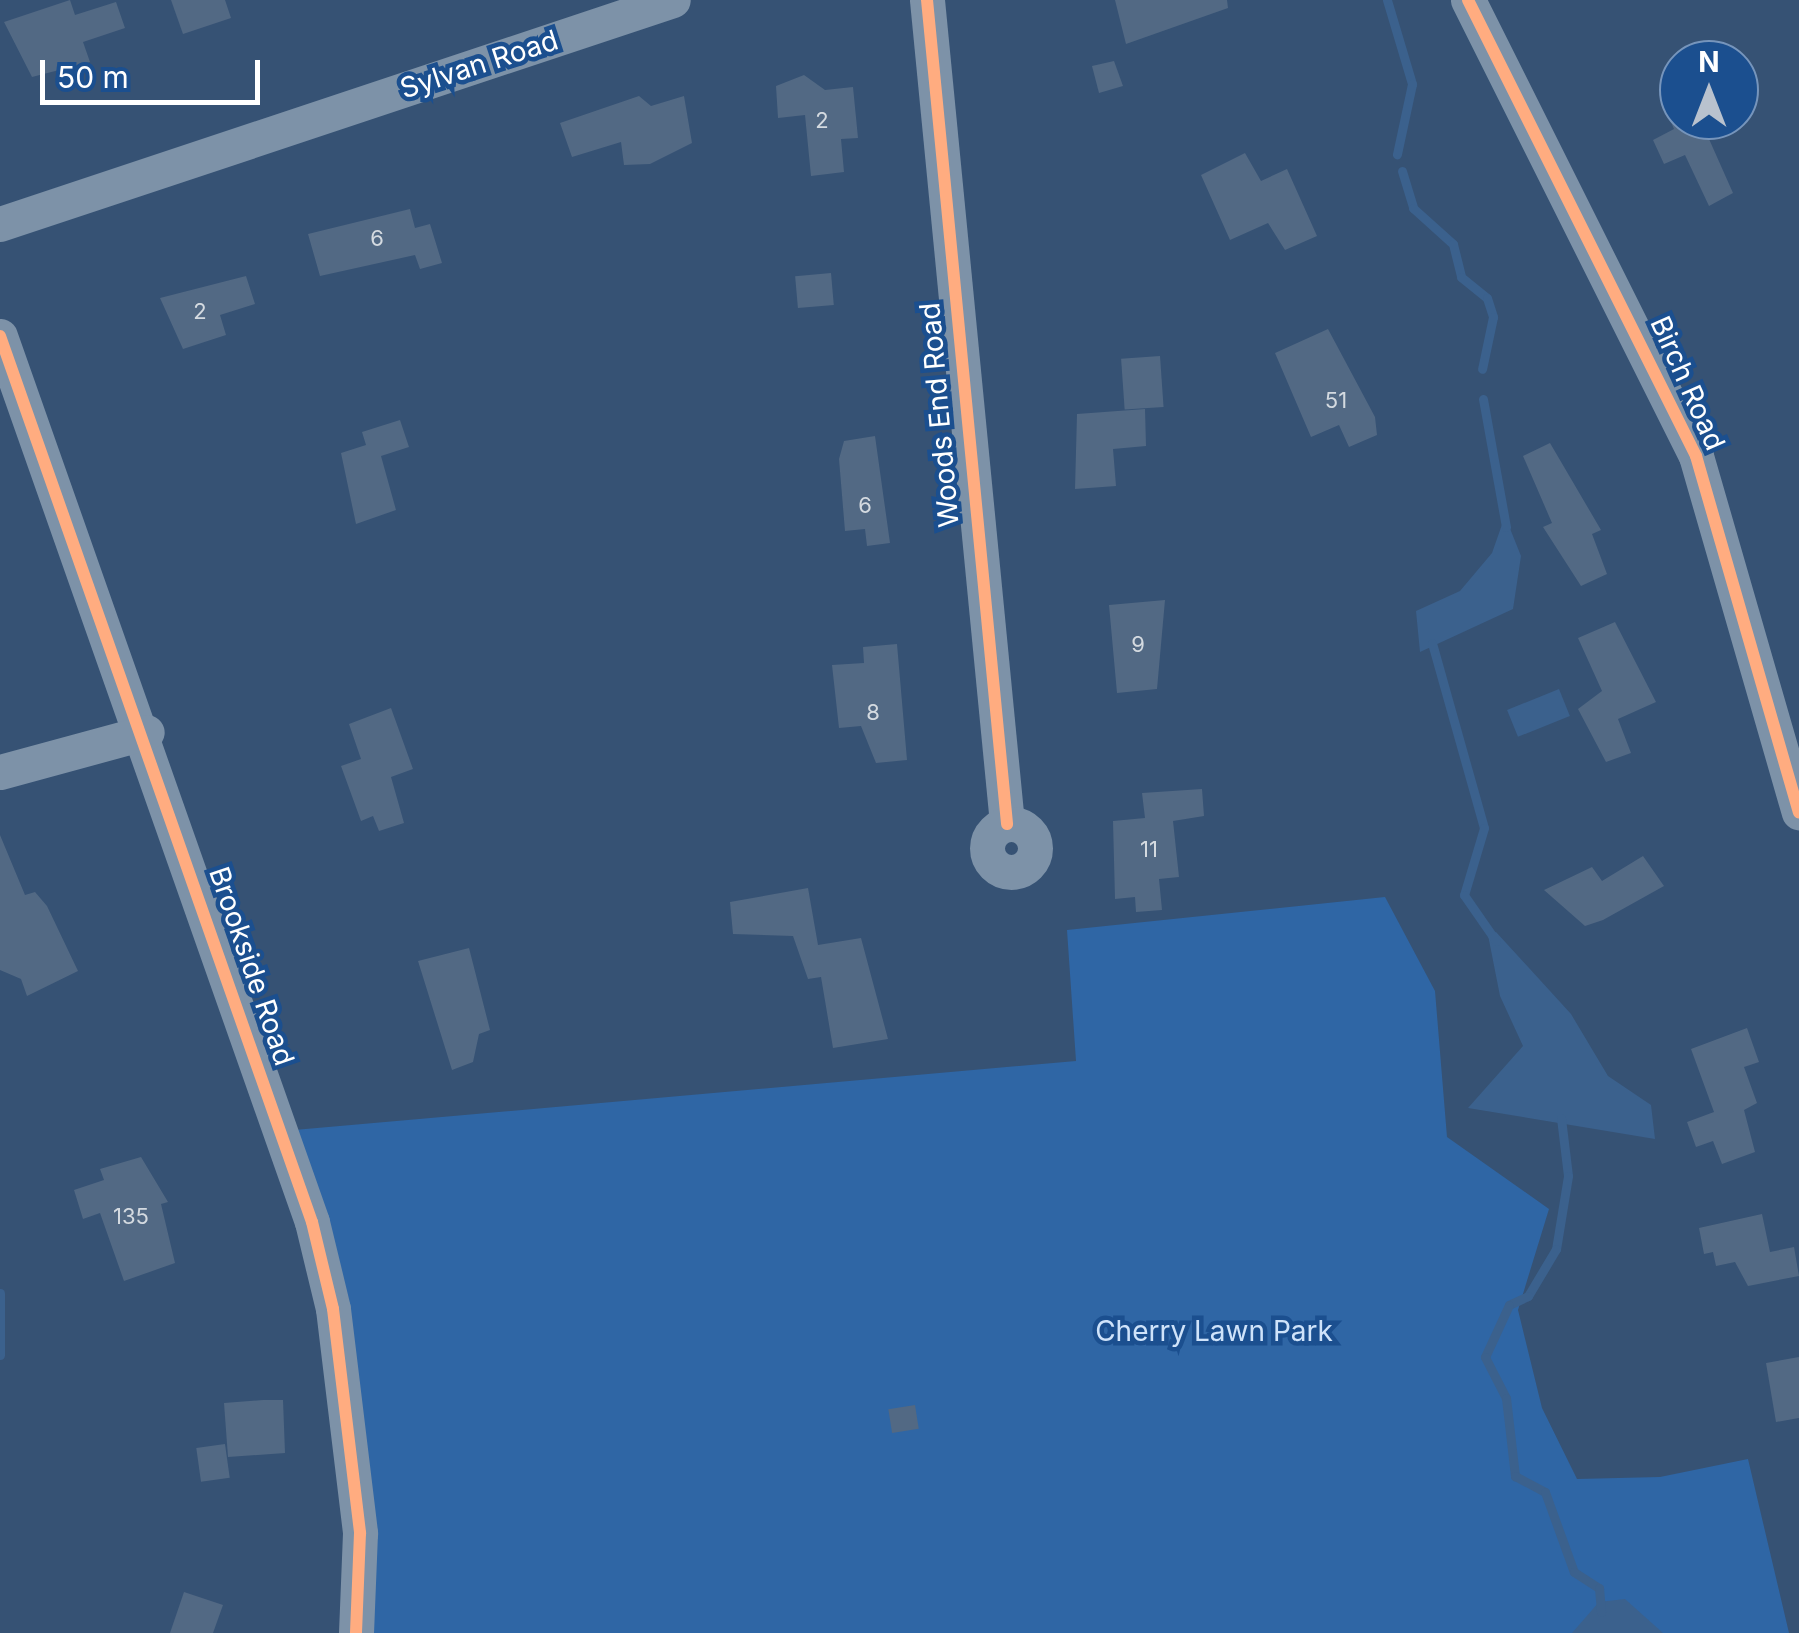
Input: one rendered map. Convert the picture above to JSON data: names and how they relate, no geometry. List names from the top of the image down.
{
  "streets": {
    "street": [
      "Sylvan Road",
      "Birch Road",
      "Woods End Road",
      "Brookside Road"
    ]
  },
  "parks": ["Cherry Lawn Park"],
  "house_numbers": [
    "2",
    "6",
    "2",
    "51",
    "6",
    "9",
    "8",
    "11",
    "135"
  ],
  "scale_bar": "50 m",
  "north": "top"
}
